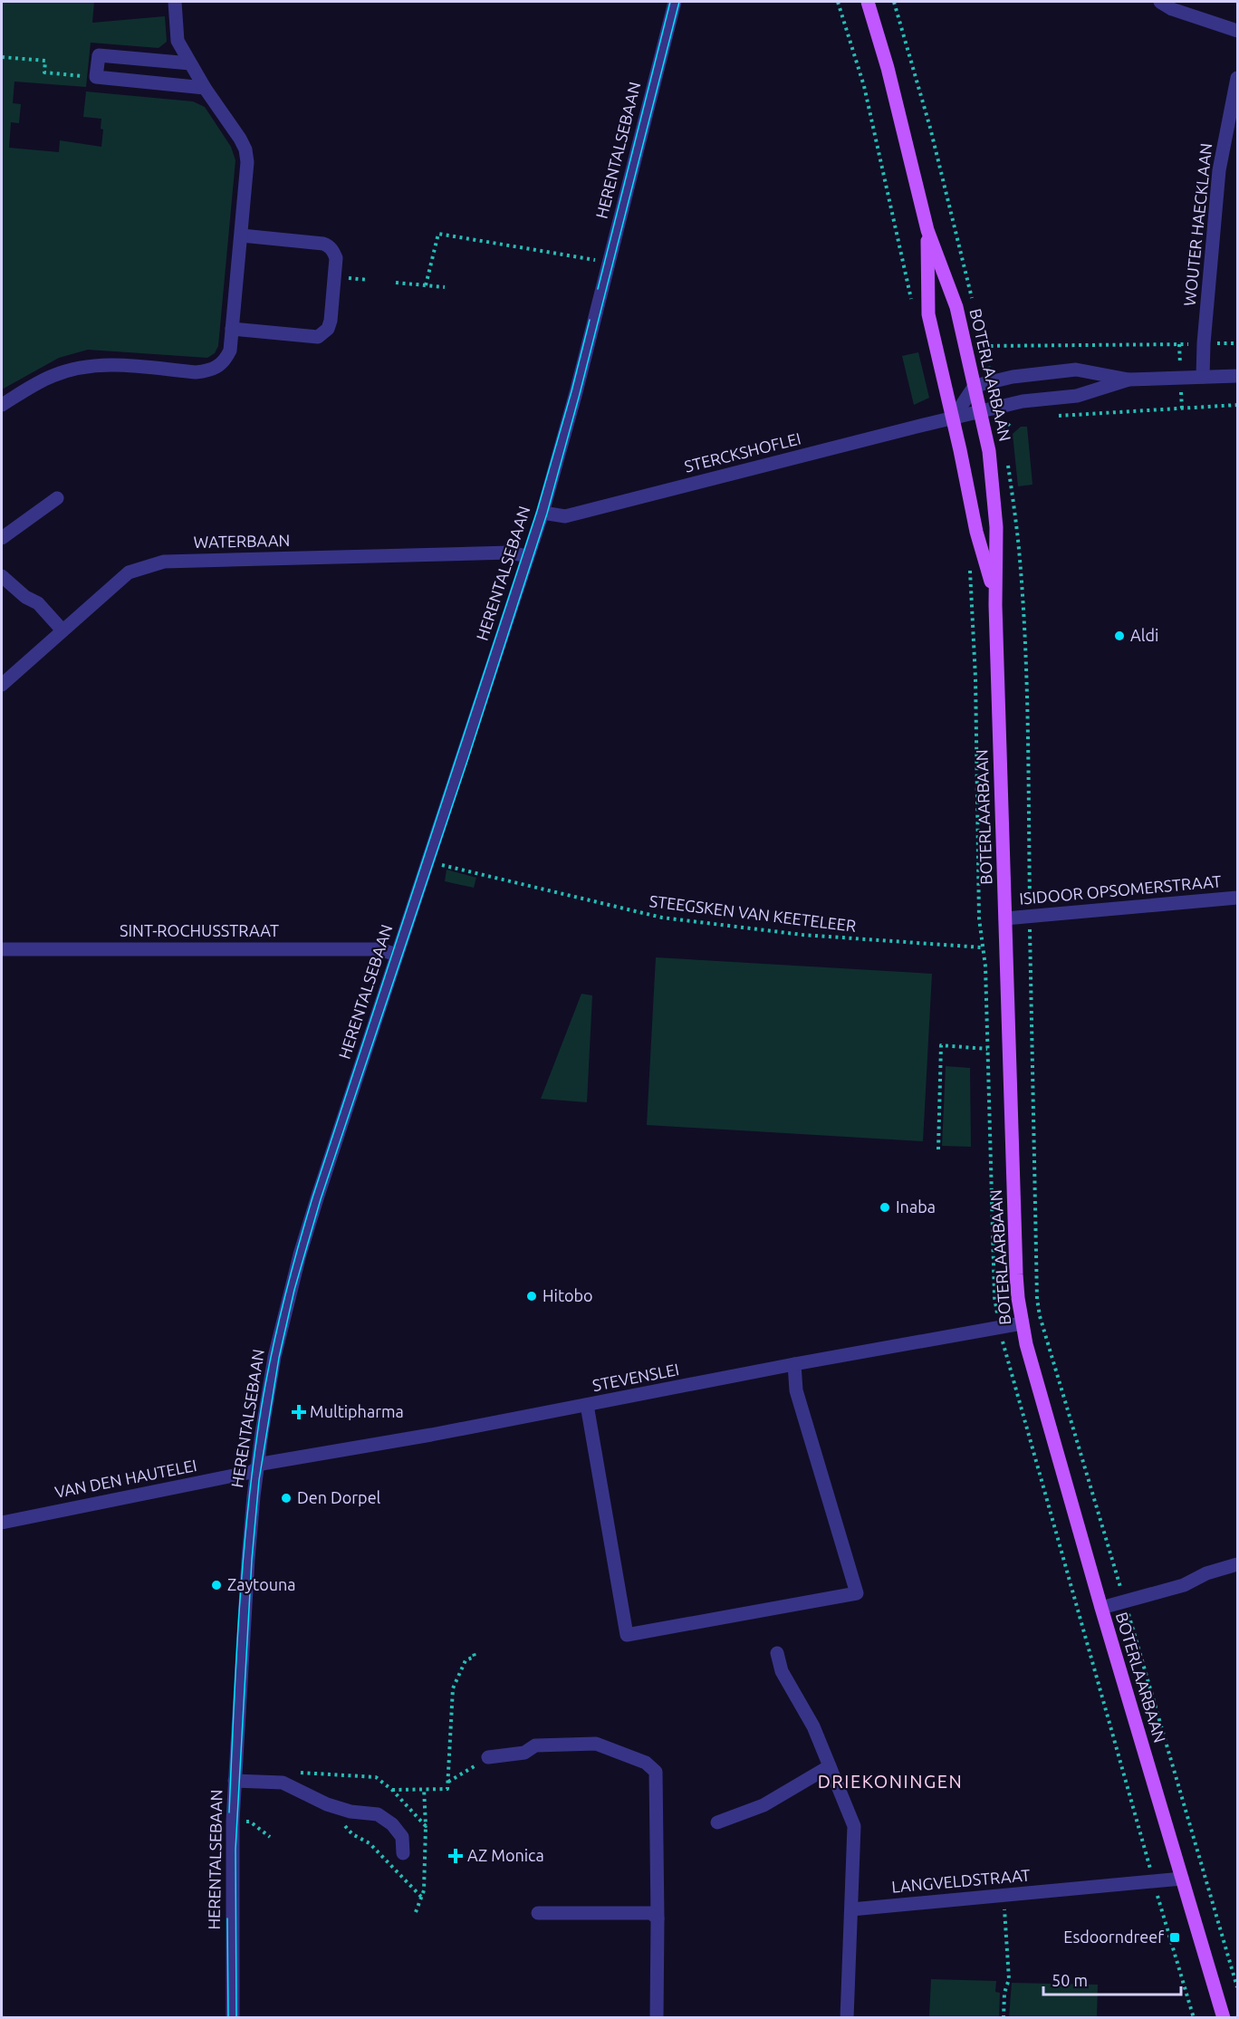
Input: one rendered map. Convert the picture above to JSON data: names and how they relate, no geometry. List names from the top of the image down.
{
  "streets": {
    "main road": ["BOTERLAARBAAN"],
    "street": [
      "HERENTALSEBAAN",
      "WOUTER HAECKLAAN",
      "STERCKSHOFLEI",
      "WATERBAAN",
      "ISIDOOR OPSOMERSTRAAT",
      "SINT-ROCHUSSTRAAT",
      "STEVENSLEI",
      "VAN DEN HAUTELEI",
      "LANGVELDSTRAAT"
    ],
    "path": ["STEEGSKEN VAN KEETELEER"]
  },
  "crossings": [
    ["HERENTALSEBAAN", "STERCKSHOFLEI"],
    ["HERENTALSEBAAN", "WATERBAAN"],
    ["HERENTALSEBAAN", "STEEGSKEN VAN KEETELEER"],
    ["HERENTALSEBAAN", "SINT-ROCHUSSTRAAT"],
    ["HERENTALSEBAAN", "STEVENSLEI"],
    ["HERENTALSEBAAN", "VAN DEN HAUTELEI"],
    ["WOUTER HAECKLAAN", "STERCKSHOFLEI"],
    ["BOTERLAARBAAN", "STERCKSHOFLEI"],
    ["BOTERLAARBAAN", "ISIDOOR OPSOMERSTRAAT"],
    ["BOTERLAARBAAN", "STEVENSLEI"],
    ["BOTERLAARBAAN", "LANGVELDSTRAAT"],
    ["STEVENSLEI", "VAN DEN HAUTELEI"]
  ],
  "districts": ["DRIEKONINGEN"],
  "places": {
    "other": [
      "Aldi",
      "Inaba",
      "Hitobo",
      "Den Dorpel",
      "Zaytouna"
    ],
    "health": ["Multipharma", "AZ Monica"],
    "transit": ["Esdoorndreef"]
  },
  "scale_bar": "50 m"
}
